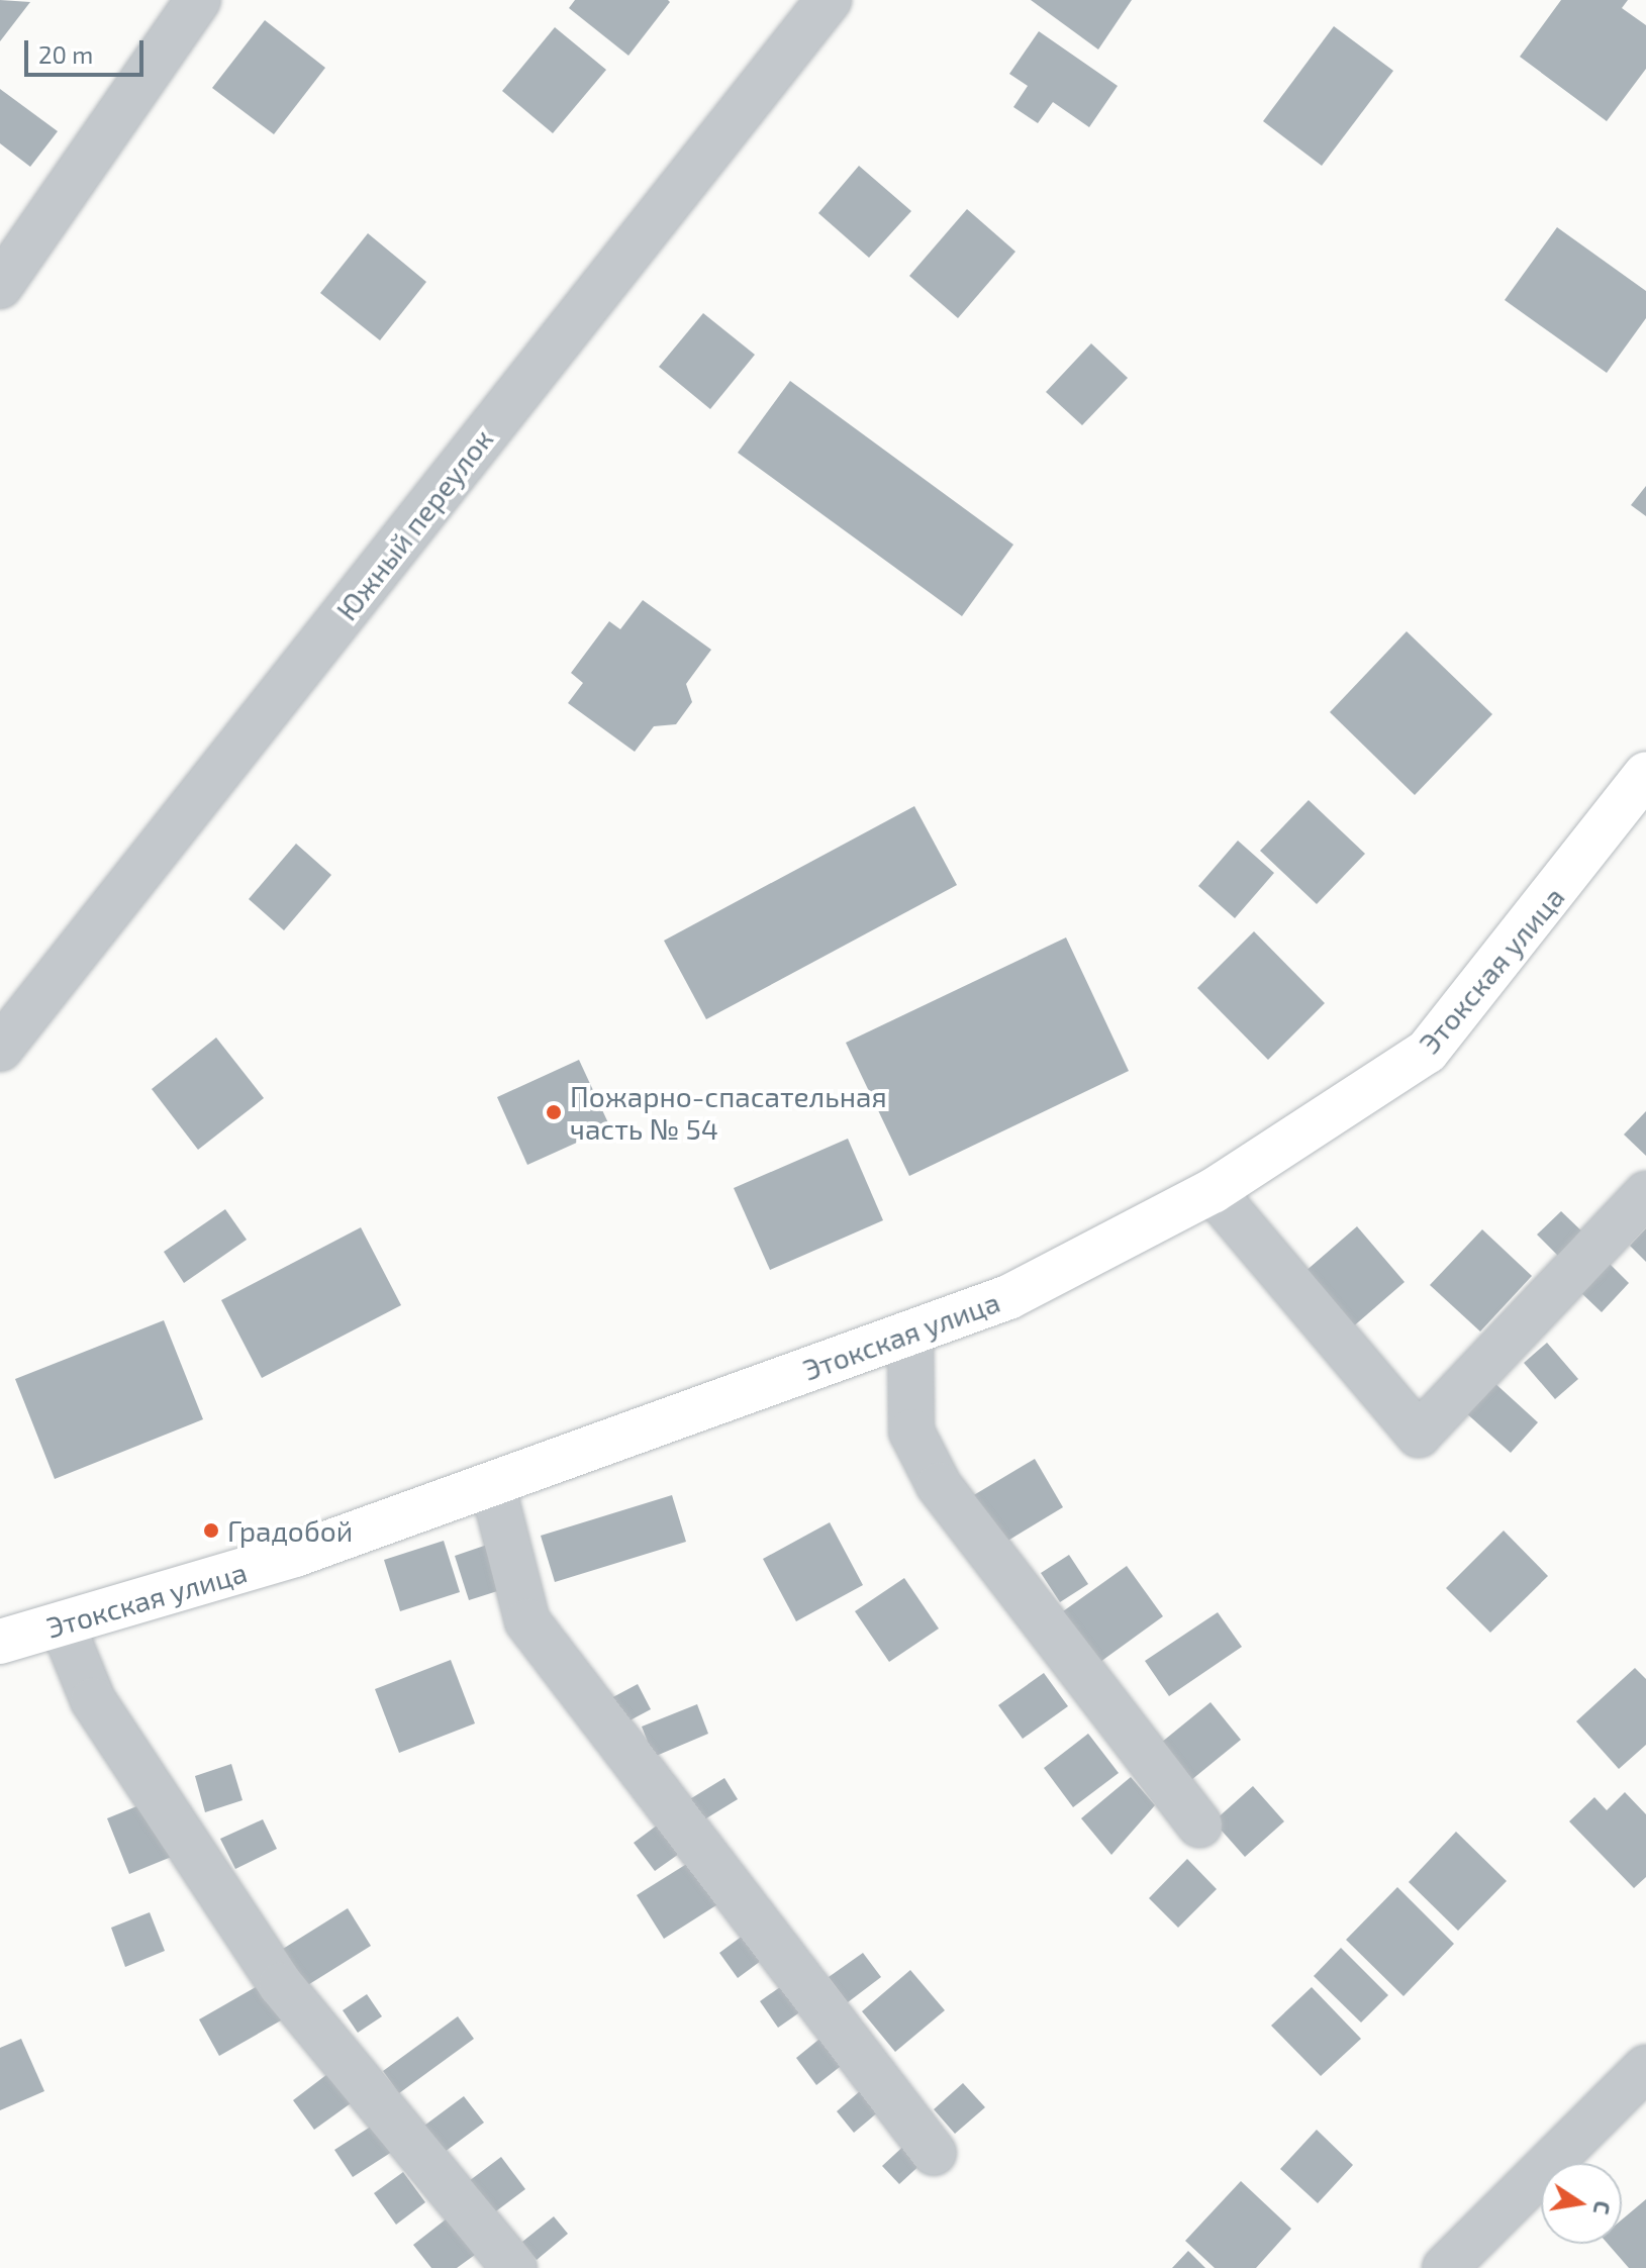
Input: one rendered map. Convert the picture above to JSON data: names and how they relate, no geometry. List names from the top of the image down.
{
  "streets": {
    "main road": ["Этокская улица"],
    "street": ["Южный переулок"]
  },
  "places": ["Пожарно-спасательная часть № 54", "Градобой"],
  "scale_bar": "20 m",
  "north": "right"
}
